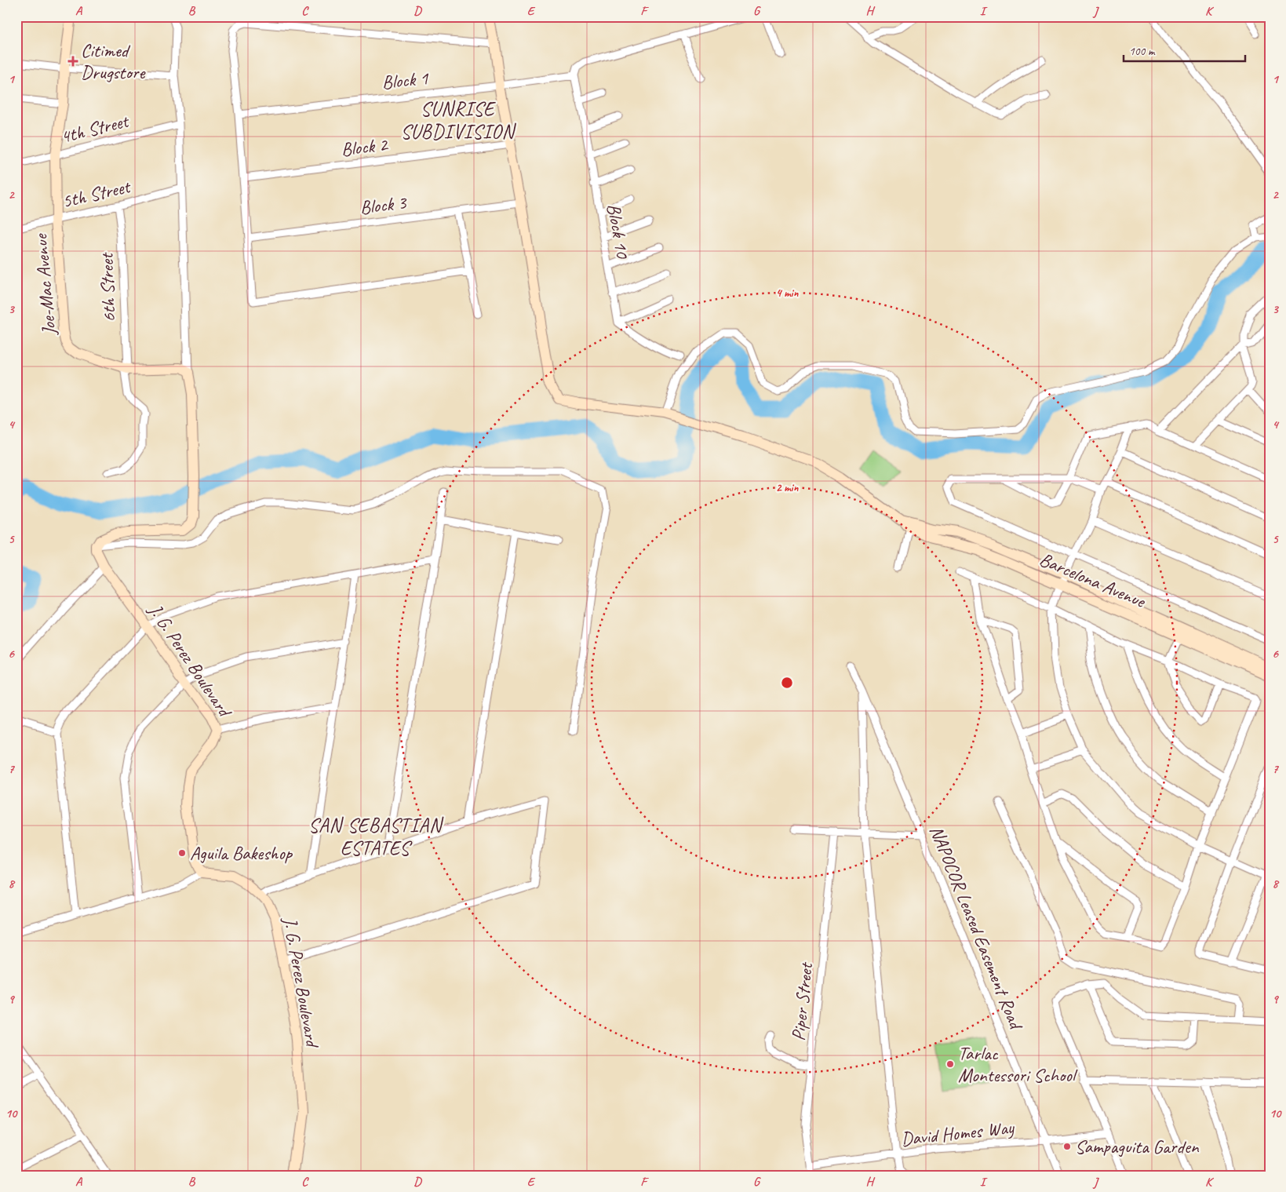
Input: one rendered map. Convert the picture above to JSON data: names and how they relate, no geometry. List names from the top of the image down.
{
  "streets": {
    "street": [
      "Block 1",
      "4th Street",
      "Block 2",
      "5th Street",
      "Block 3",
      "Block 10",
      "Joe-Mac Avenue",
      "6th Street",
      "Barcelona Avenue",
      "J. G. Perez Boulevard",
      "NAPOCOR Leased Easement Road",
      "Piper Street",
      "David Homes Way"
    ]
  },
  "crossings": [
    ["Block 1", "Block 10"],
    ["4th Street", "Joe-Mac Avenue"],
    ["5th Street", "Joe-Mac Avenue"],
    ["5th Street", "6th Street"],
    ["Block 3", "Barcelona Avenue"],
    ["Joe-Mac Avenue", "6th Street"],
    ["NAPOCOR Leased Easement Road", "David Homes Way"],
    ["Piper Street", "David Homes Way"]
  ],
  "districts": ["SUNRISE SUBDIVISION", "SAN SEBASTIAN ESTATES"],
  "places": {
    "health": ["Citimed Drugstore"],
    "other": ["Aguila Bakeshop", "Tarlac Montessori School", "Sampaguita Garden"]
  },
  "scale_bar": "100 m",
  "grid": {
    "columns": [
      "A",
      "B",
      "C",
      "D",
      "E",
      "F",
      "G",
      "H",
      "I",
      "J",
      "K"
    ],
    "rows": [
      "1",
      "2",
      "3",
      "4",
      "5",
      "6",
      "7",
      "8",
      "9",
      "10"
    ]
  },
  "rings": ["4 min", "2 min"]
}
